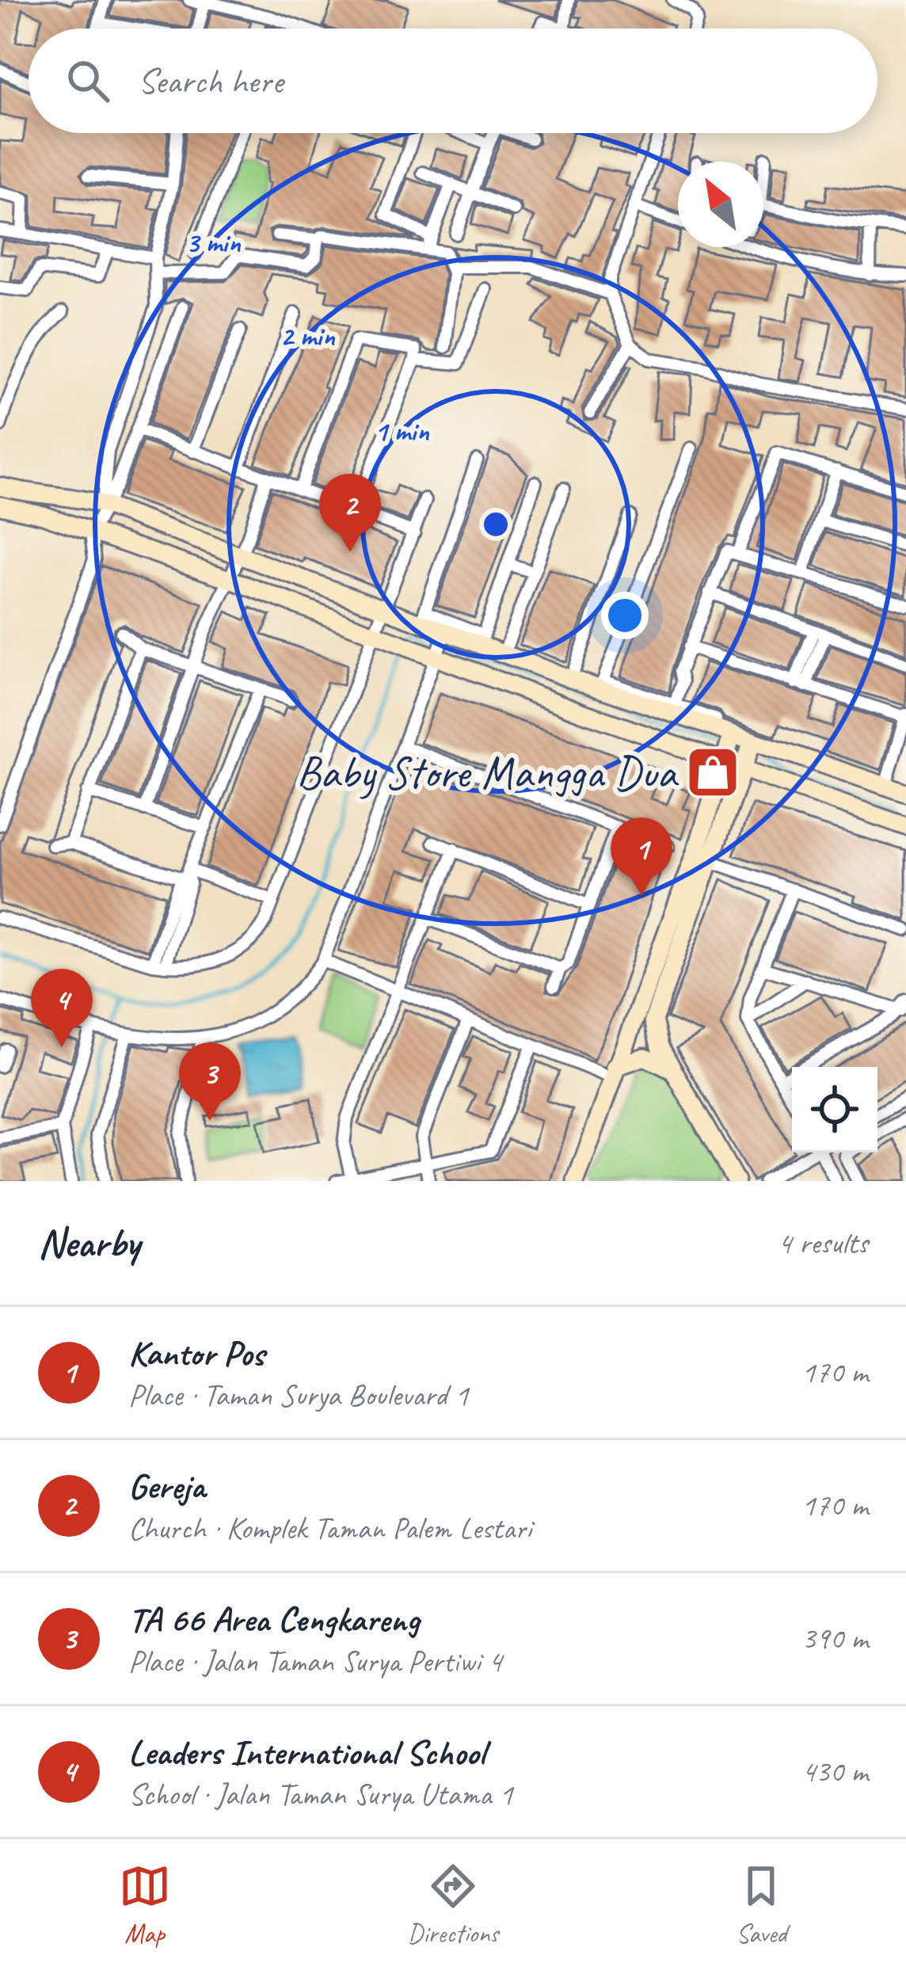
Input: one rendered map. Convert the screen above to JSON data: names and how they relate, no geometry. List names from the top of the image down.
{
  "places": {
    "shop": ["Baby Store Mangga Dua"]
  },
  "north": "top left",
  "page": {
    "search": "Search here",
    "pins": [
      "2",
      "1",
      "4",
      "3"
    ],
    "heading": ["Nearby", "4 results"],
    "list": [
      {
        "mark": "1",
        "name": "Kantor Pos",
        "note": "Place · Taman Surya Boulevard 1",
        "value": "170 m"
      },
      {
        "mark": "2",
        "name": "Gereja",
        "note": "Church · Komplek Taman Palem Lestari",
        "value": "170 m"
      },
      {
        "mark": "3",
        "name": "TA 66 Area Cengkareng",
        "note": "Place · Jalan Taman Surya Pertiwi 4",
        "value": "390 m"
      },
      {
        "mark": "4",
        "name": "Leaders International School",
        "note": "School · Jalan Taman Surya Utama 1",
        "value": "430 m"
      }
    ],
    "nav": ["Map", "Directions", "Saved"]
  },
  "rings": ["3 min", "2 min", "1 min"]
}
